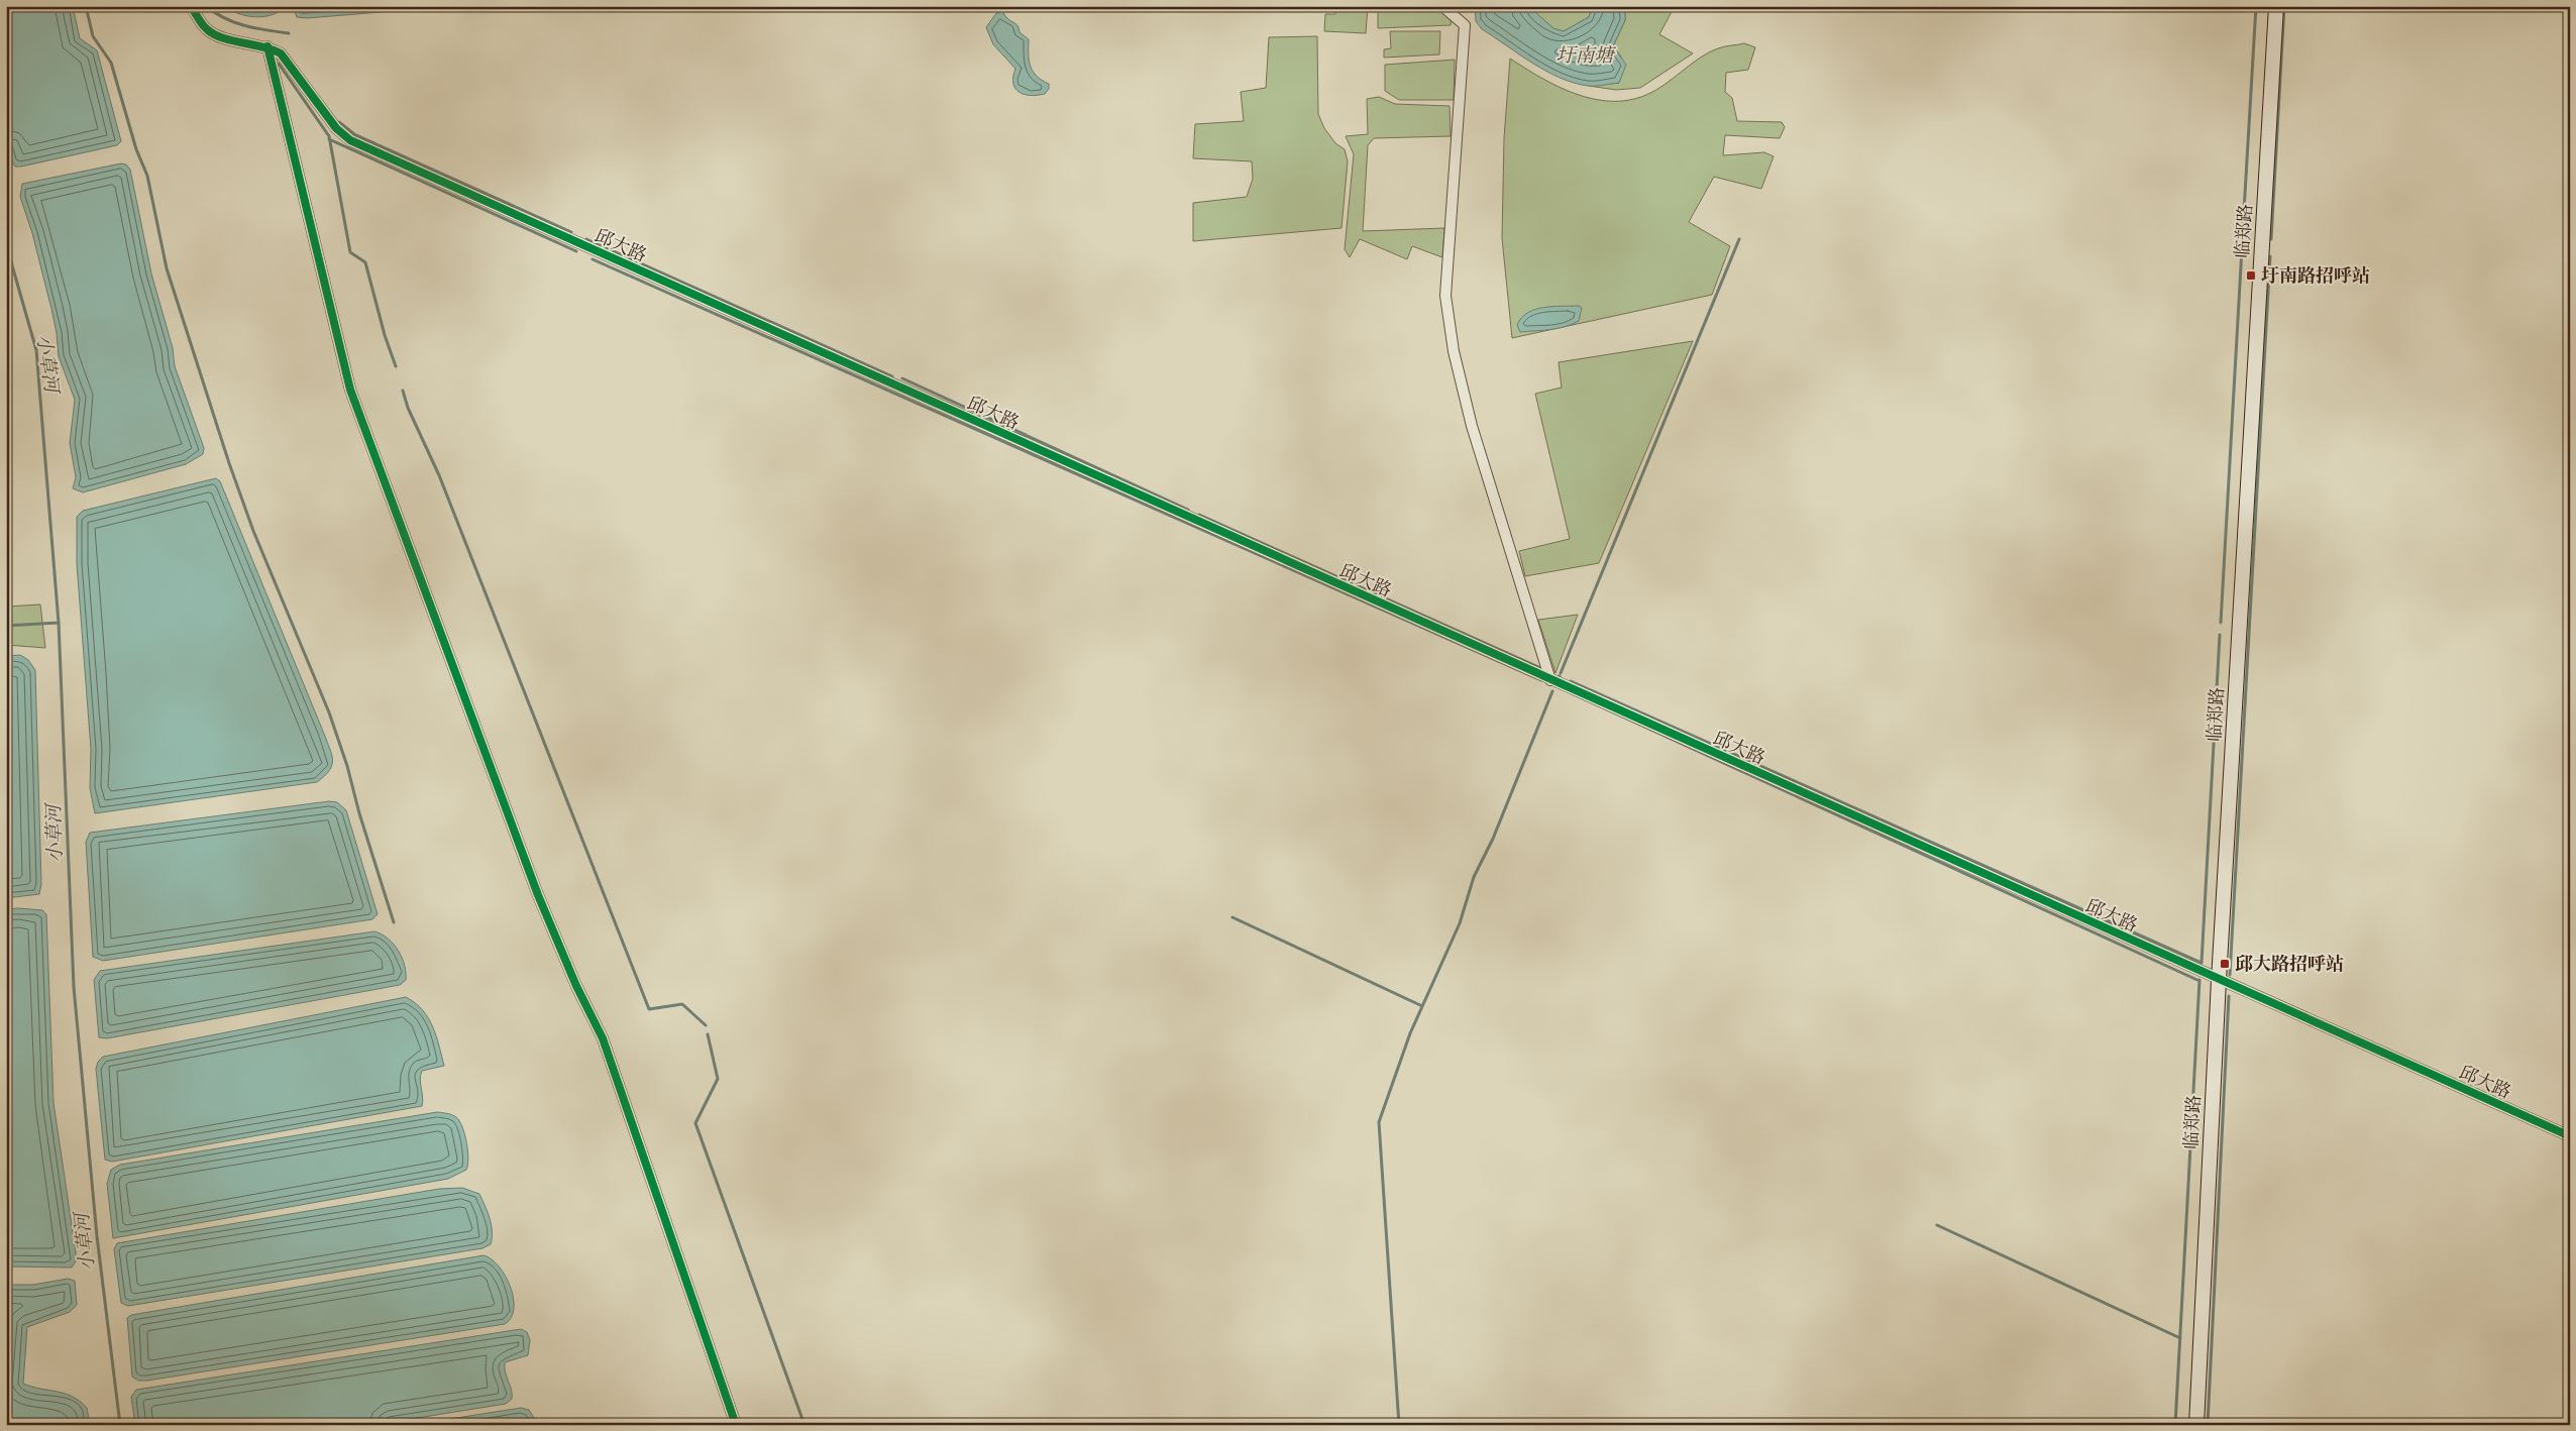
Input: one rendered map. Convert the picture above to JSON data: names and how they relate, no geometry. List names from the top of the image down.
{
  "streets": {
    "main road": ["临郑路"],
    "street": ["邱大路"]
  },
  "crossings": [
    ["临郑路", "邱大路"]
  ],
  "water": ["圩南塘", "小草河"],
  "places": {
    "transit": ["圩南路招呼站", "邱大路招呼站"]
  }
}
